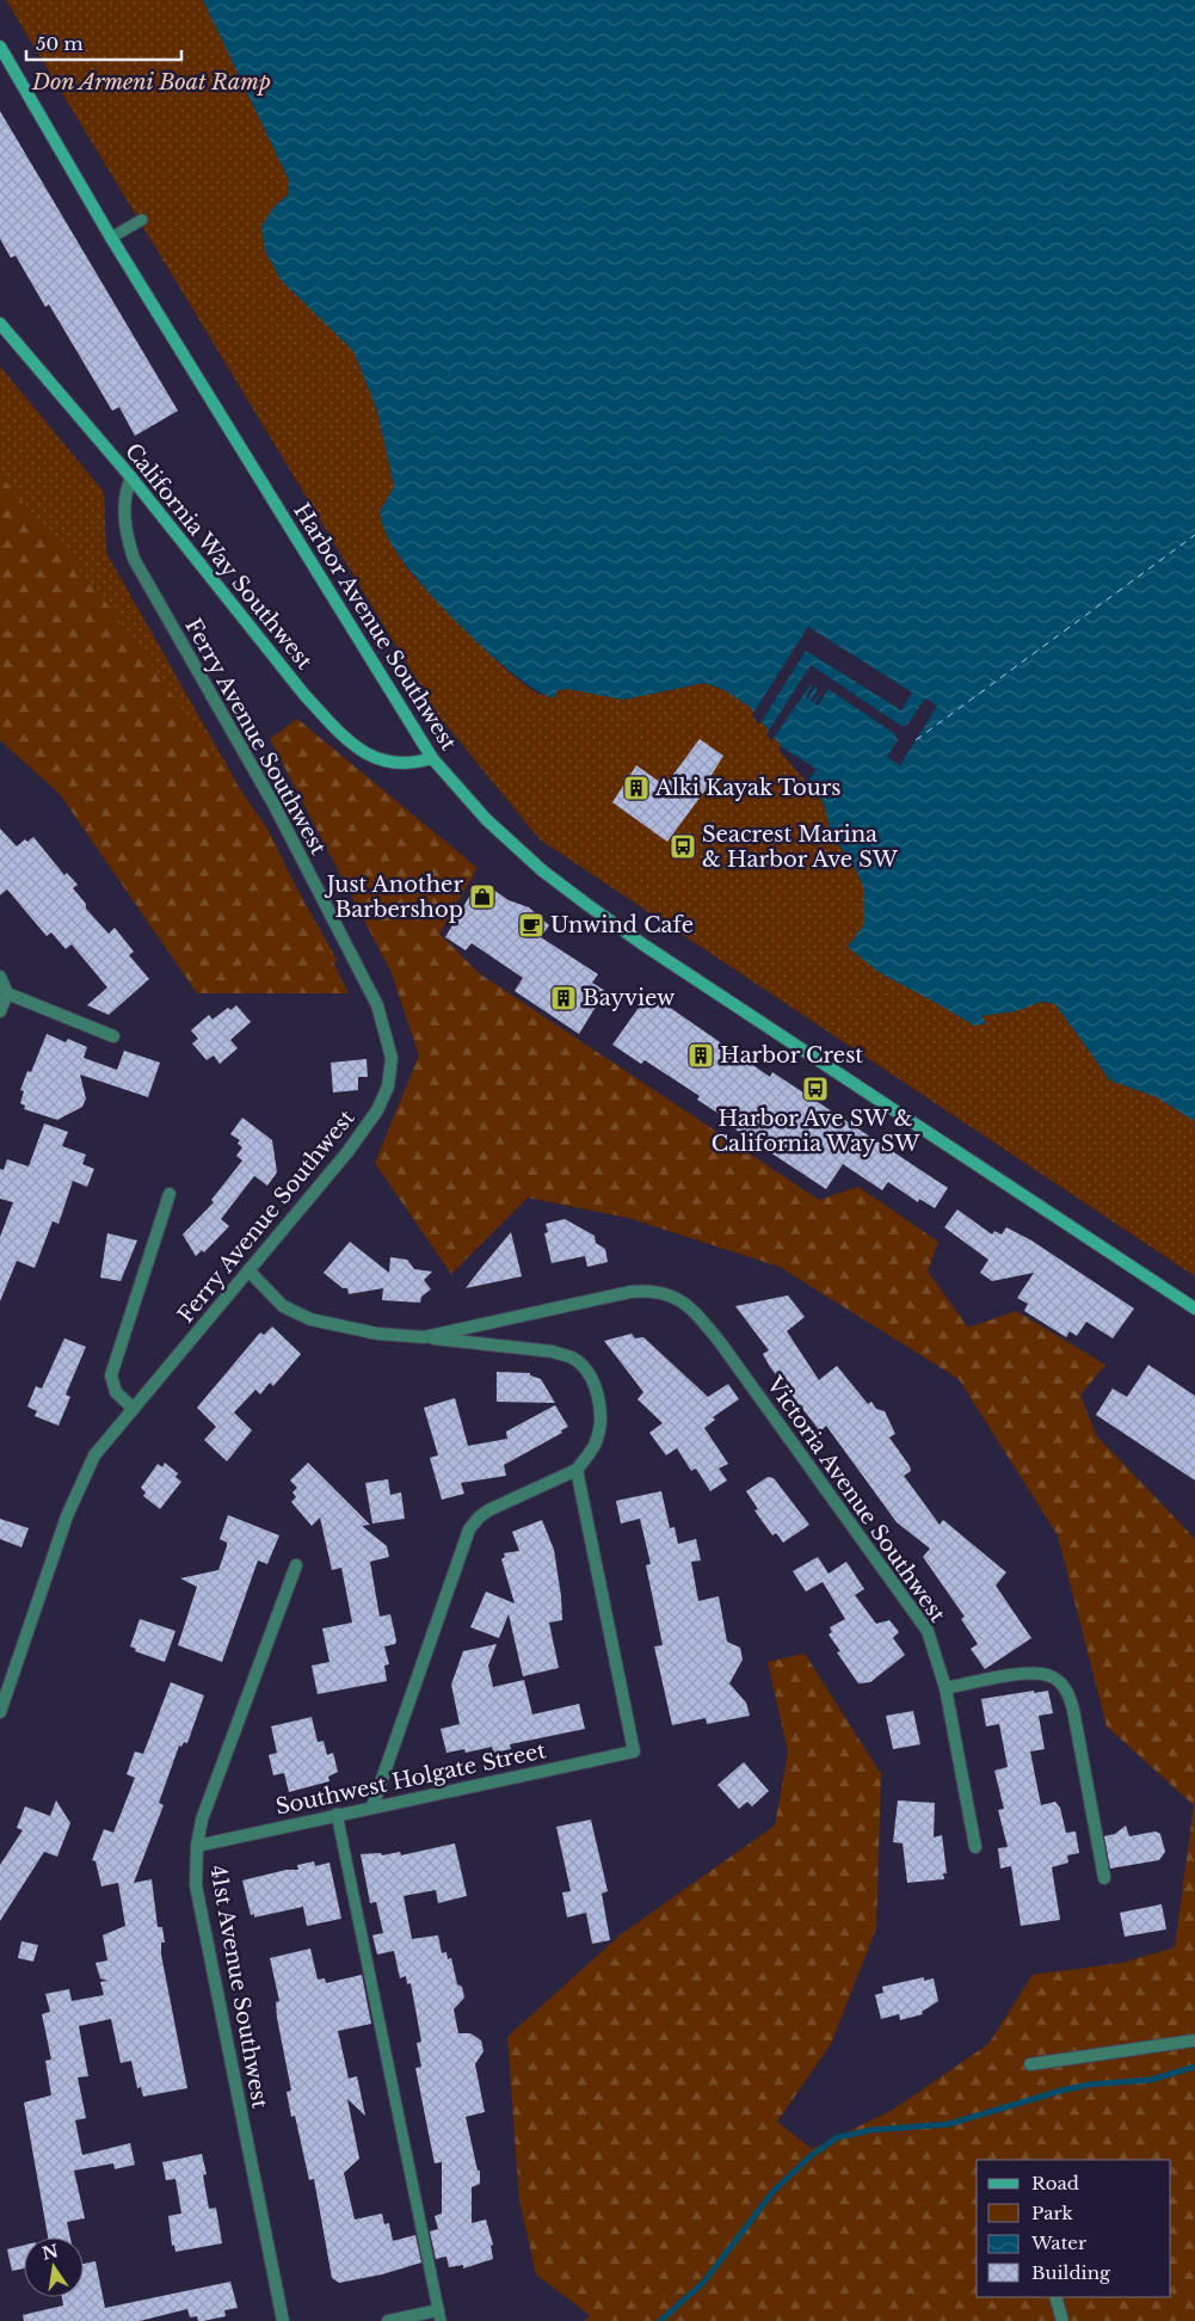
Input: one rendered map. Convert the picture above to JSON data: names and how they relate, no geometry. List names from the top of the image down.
{
  "streets": {
    "main road": ["California Way Southwest", "Harbor Avenue Southwest"],
    "street": [
      "Ferry Avenue Southwest",
      "Victoria Avenue Southwest",
      "Southwest Holgate Street",
      "41st Avenue Southwest"
    ]
  },
  "crossings": [
    ["California Way Southwest", "Harbor Avenue Southwest"],
    ["California Way Southwest", "Ferry Avenue Southwest"],
    ["Southwest Holgate Street", "41st Avenue Southwest"]
  ],
  "parks": ["Don Armeni Boat Ramp"],
  "places": {
    "building": ["Alki Kayak Tours", "Bayview", "Harbor Crest"],
    "bus stop": ["Seacrest Marina & Harbor Ave SW", "Harbor Ave SW & California Way SW"],
    "shop": ["Just Another Barbershop"],
    "cafe": ["Unwind Cafe"]
  },
  "legend": [
    "Road",
    "Park",
    "Water",
    "Building"
  ],
  "scale_bar": "50 m",
  "north": "top"
}
